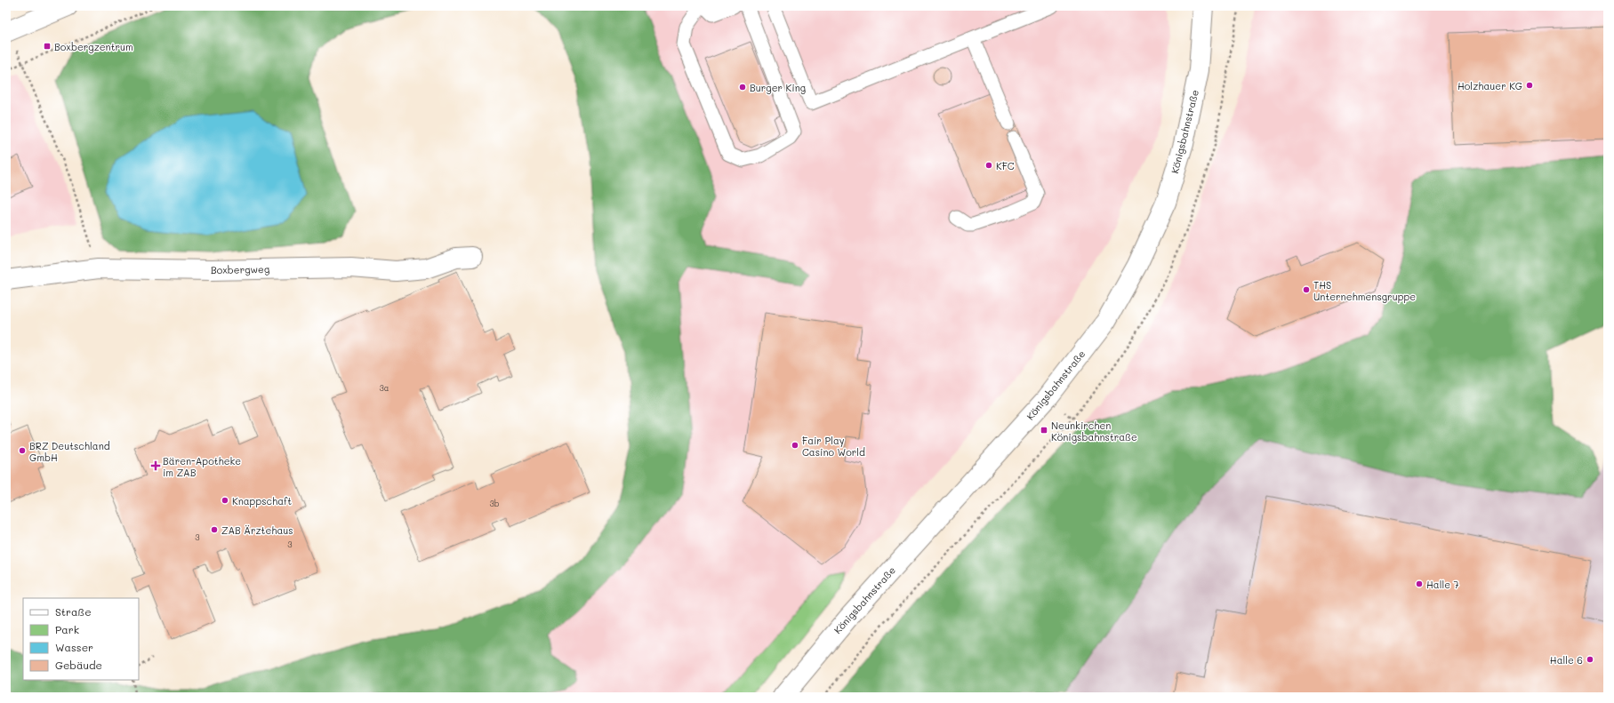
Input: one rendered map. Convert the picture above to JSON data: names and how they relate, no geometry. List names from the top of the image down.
{
  "streets": {
    "street": ["Königsbahnstraße", "Boxbergweg"]
  },
  "places": {
    "transit": ["Boxbergzentrum", "Neunkirchen Königsbahnstraße"],
    "other": [
      "Holzhauer KG",
      "Burger King",
      "KFC",
      "THS Unternehmensgruppe",
      "Fair Play Casino World",
      "BRZ Deutschland GmbH",
      "Knappschaft",
      "ZAB Ärztehaus",
      "Halle 7",
      "Halle 6"
    ],
    "health": ["Bären-Apotheke im ZAB"]
  },
  "house_numbers": [
    "3a",
    "3b",
    "3",
    "3"
  ],
  "legend": [
    "Straße",
    "Park",
    "Wasser",
    "Gebäude"
  ]
}
